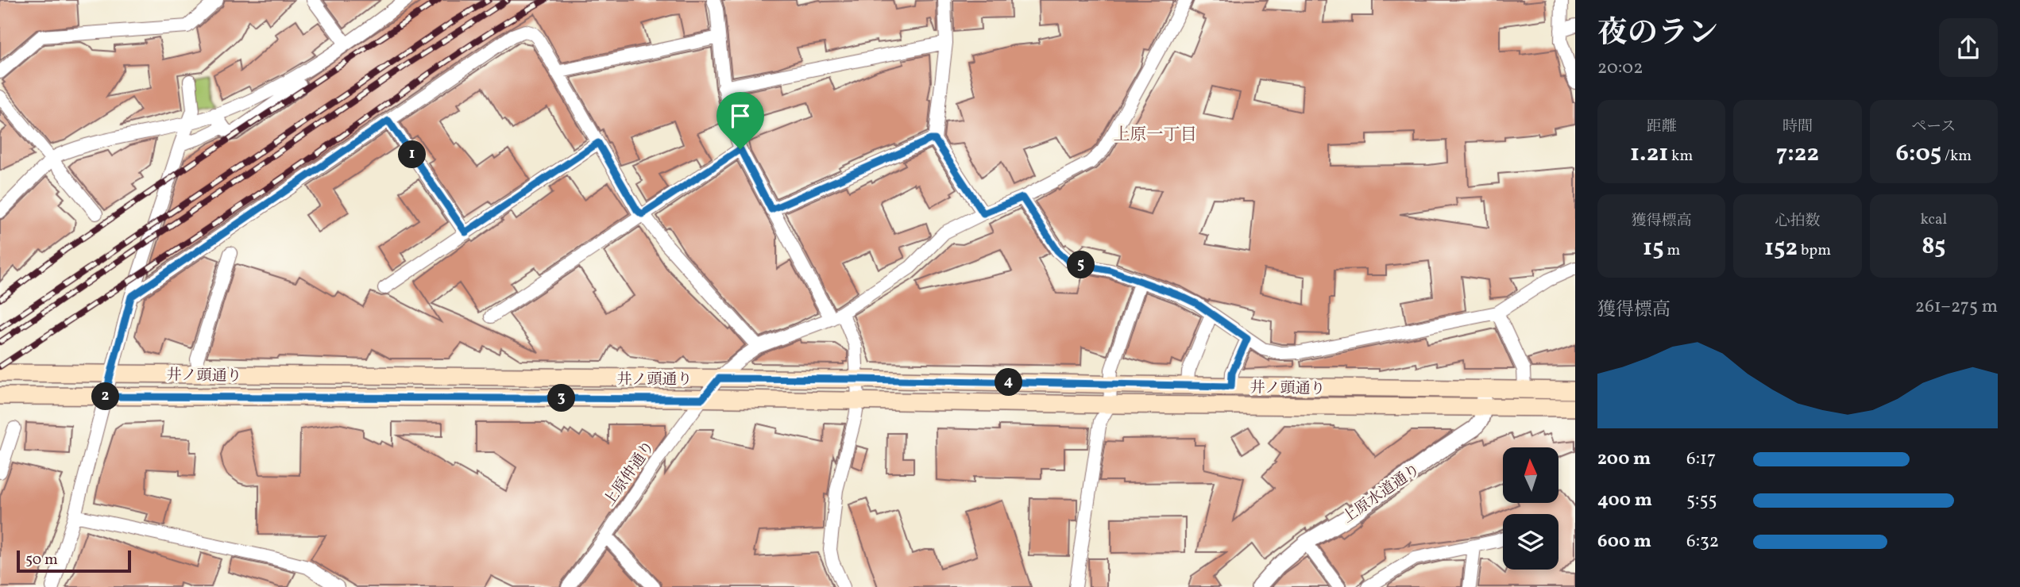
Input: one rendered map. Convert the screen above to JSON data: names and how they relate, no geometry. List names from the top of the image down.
{
  "streets": {
    "main road": ["井ノ頭通り"],
    "street": ["上原仲通り", "上原水道通り"]
  },
  "crossings": [
    ["井ノ頭通り", "上原仲通り"],
    ["井ノ頭通り", "上原水道通り"]
  ],
  "districts": ["上原一丁目"],
  "scale_bar": "50 m",
  "north": "top",
  "page": {
    "heading": ["夜のラン", "20:02"],
    "stats": [
      ["距離", "1.21 km"],
      ["時間", "7:22"],
      ["ペース", "6:05 /km"],
      ["獲得標高", "15 m"],
      ["心拍数", "152 bpm"],
      ["kcal", "85"]
    ],
    "pins": [
      "1",
      "5",
      "4",
      "2",
      "3"
    ],
    "chart": ["獲得標高", "261–275 m"],
    "list": [
      {
        "name": "200 m",
        "note": "6:17"
      },
      {
        "name": "400 m",
        "note": "5:55"
      },
      {
        "name": "600 m",
        "note": "6:32"
      }
    ],
    "scale": "50 m"
  }
}
